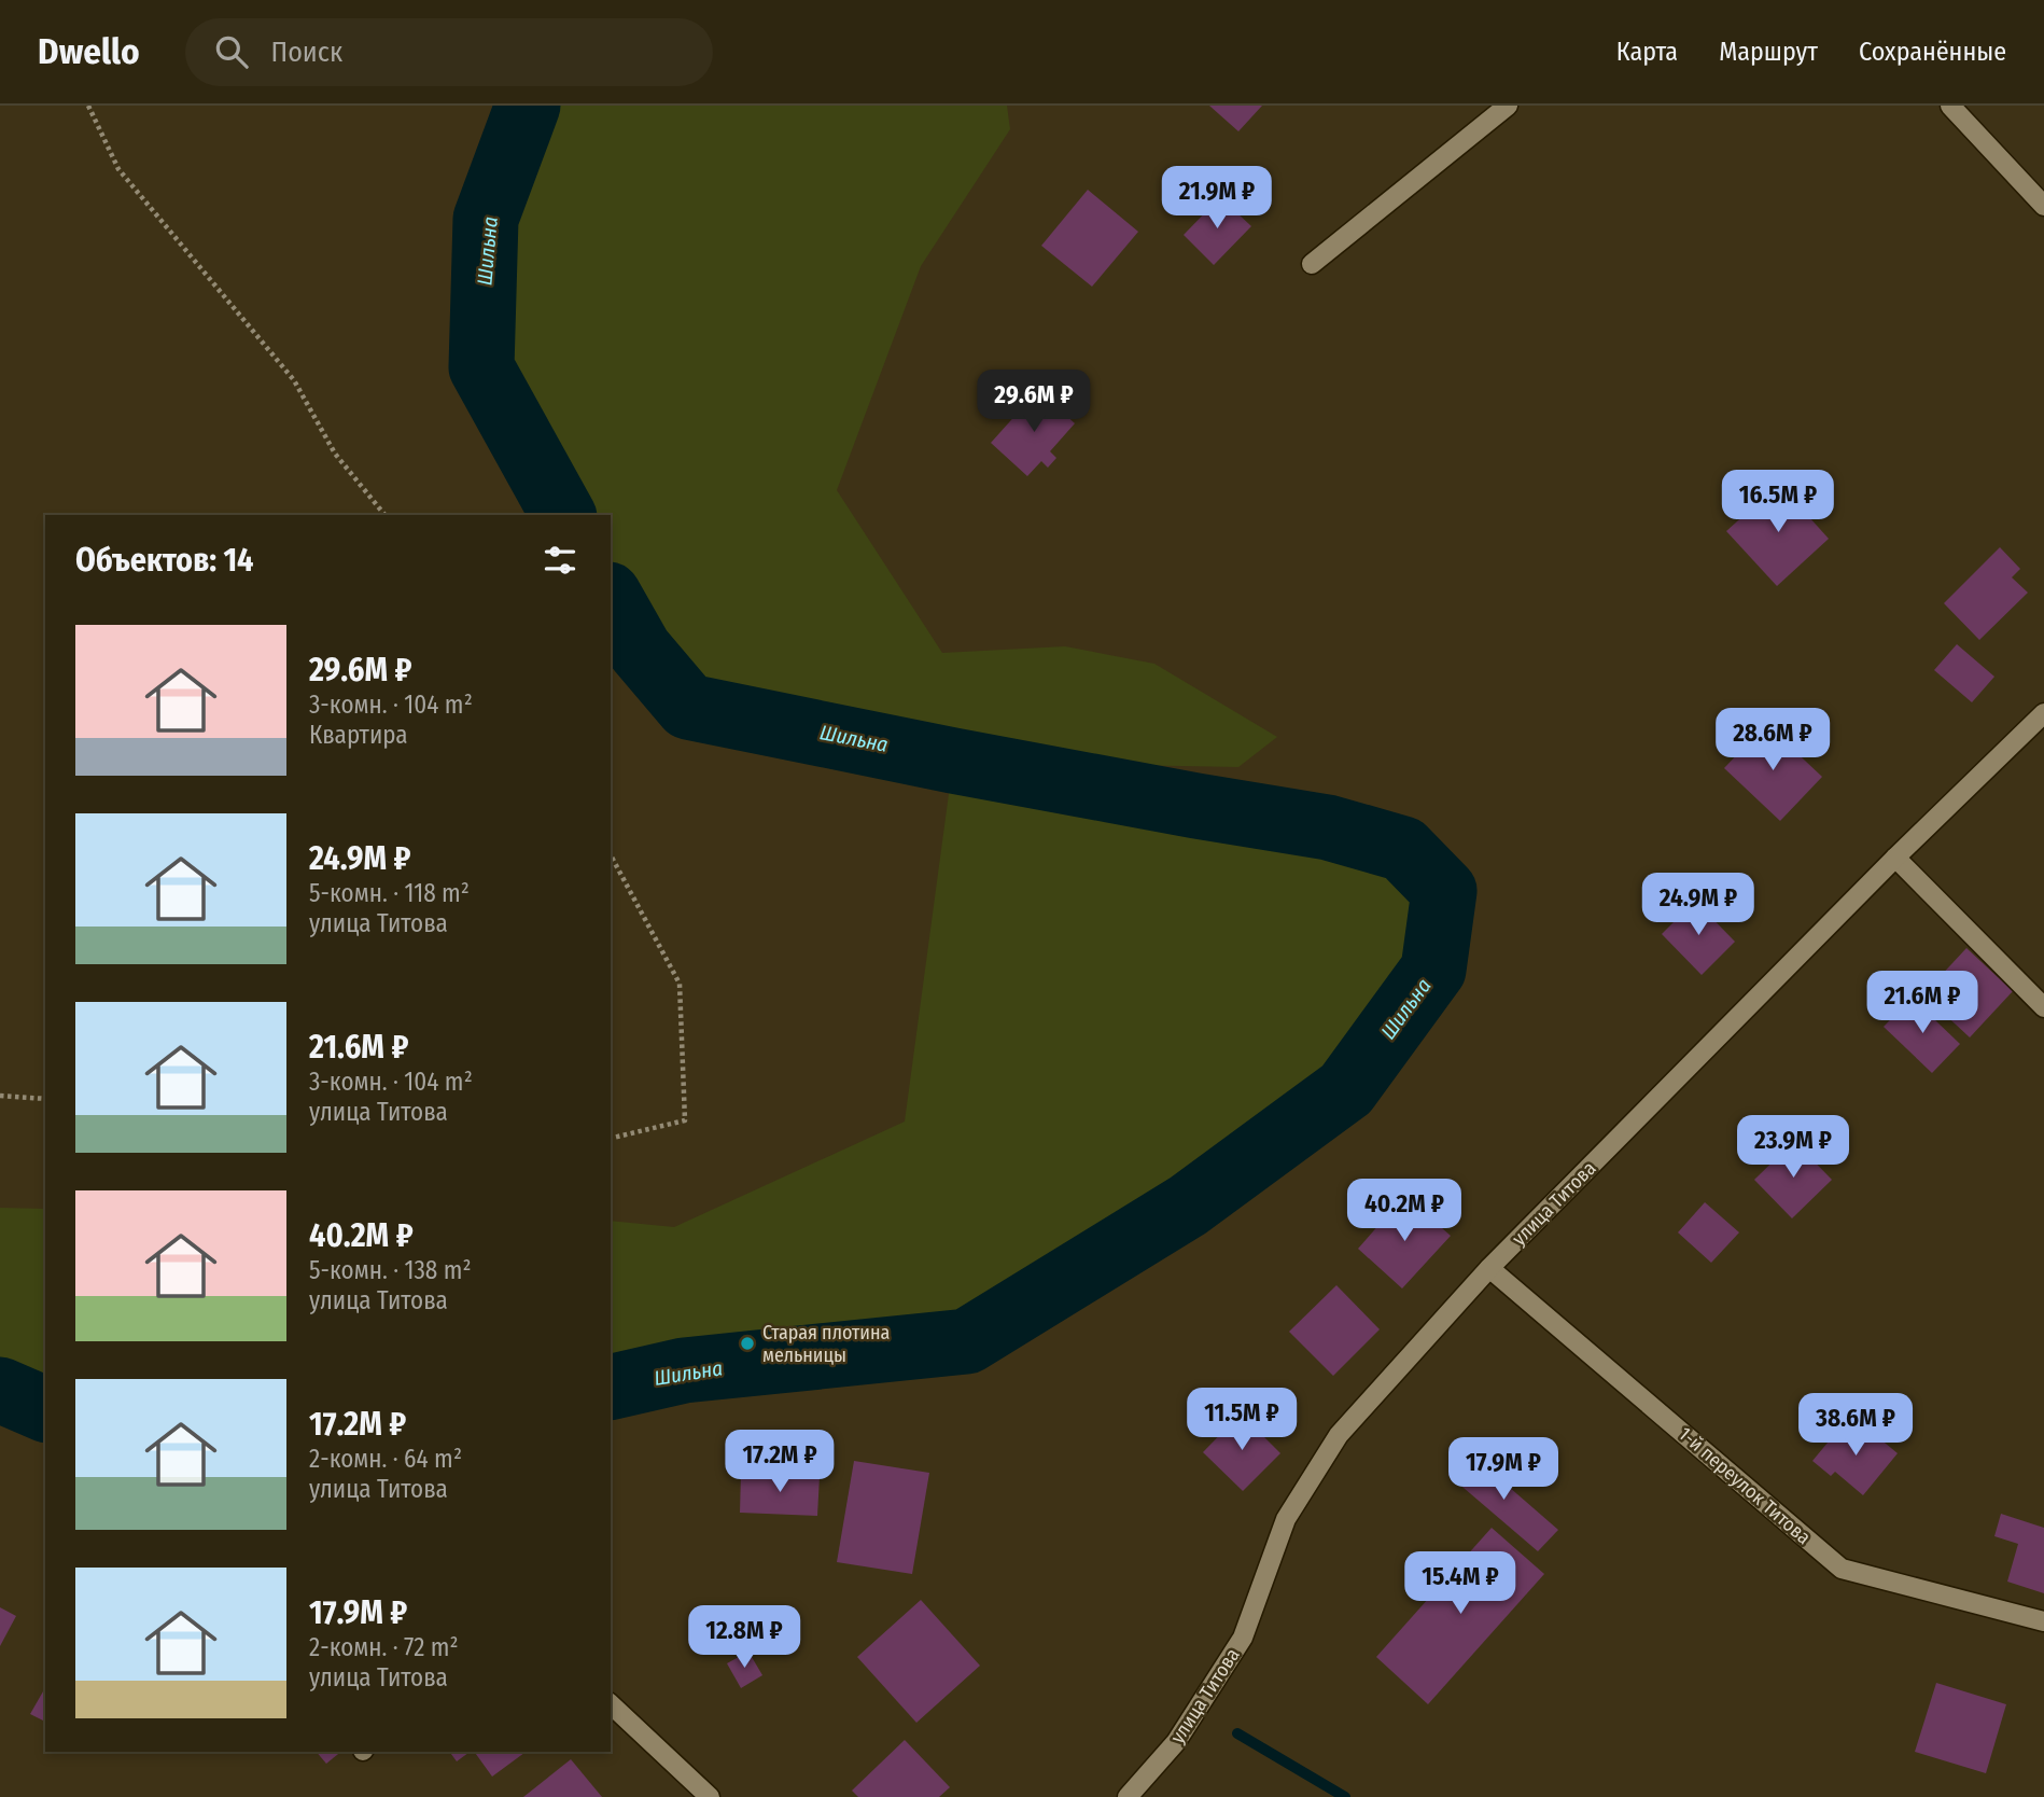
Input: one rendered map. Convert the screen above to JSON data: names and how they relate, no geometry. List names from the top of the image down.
{
  "streets": {
    "street": ["улица Титова", "1-й переулок Титова"]
  },
  "crossings": [
    ["улица Титова", "1-й переулок Титова"]
  ],
  "water": ["Шильна"],
  "places": ["Старая плотина мельницы"],
  "page": {
    "header": "Dwello",
    "search": "Поиск",
    "nav": ["Карта", "Маршрут", "Сохранённые"],
    "price": [
      "21.9M ₽",
      "29.6M ₽",
      "16.5M ₽",
      "28.6M ₽",
      "24.9M ₽",
      "21.6M ₽",
      "23.9M ₽",
      "40.2M ₽",
      "11.5M ₽",
      "38.6M ₽",
      "17.2M ₽",
      "17.9M ₽",
      "15.4M ₽",
      "12.8M ₽"
    ],
    "heading": "Объектов: 14",
    "list": [
      {
        "name": "29.6M ₽",
        "note": "3-комн. · 104 m² · Квартира"
      },
      {
        "name": "24.9M ₽",
        "note": "5-комн. · 118 m² · улица Титова"
      },
      {
        "name": "21.6M ₽",
        "note": "3-комн. · 104 m² · улица Титова"
      },
      {
        "name": "40.2M ₽",
        "note": "5-комн. · 138 m² · улица Титова"
      },
      {
        "name": "17.2M ₽",
        "note": "2-комн. · 64 m² · улица Титова"
      },
      {
        "name": "17.9M ₽",
        "note": "2-комн. · 72 m² · улица Титова"
      }
    ]
  }
}
